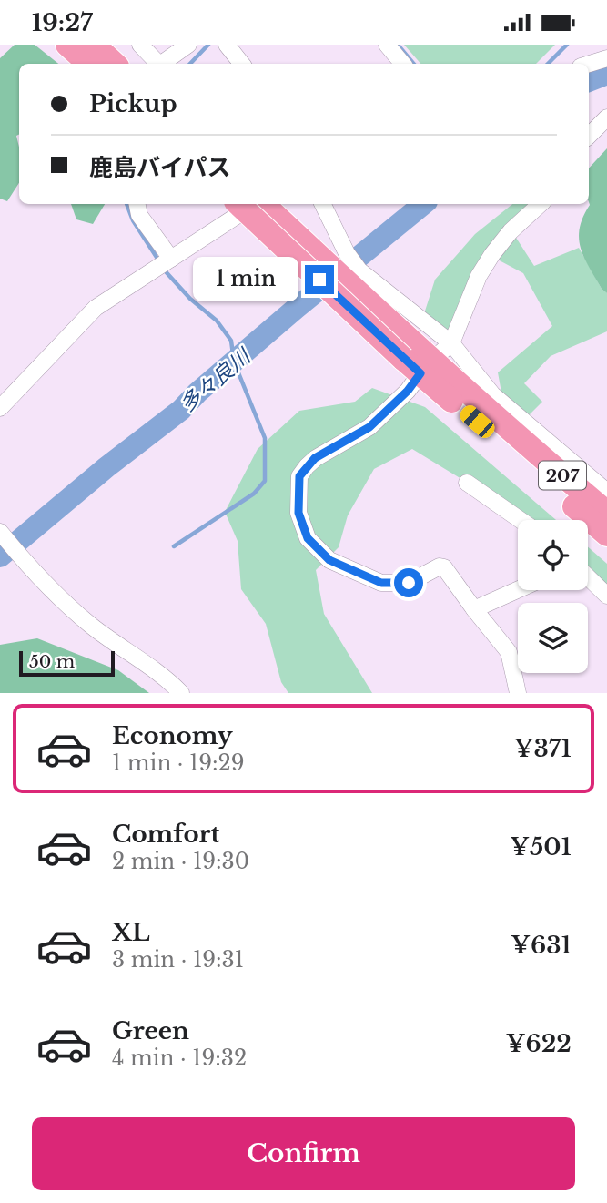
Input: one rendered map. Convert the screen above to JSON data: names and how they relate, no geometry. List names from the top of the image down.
{
  "streets": {
    "highway": ["207"]
  },
  "water": ["多々良川"],
  "scale_bar": "50 m",
  "page": {
    "status": "19:27",
    "banner": ["Pickup", "鹿島バイパス"],
    "bubble": "1 min",
    "scale": "50 m",
    "list": [
      {
        "name": "Economy",
        "note": "1 min · 19:29",
        "value": "¥371"
      },
      {
        "name": "Comfort",
        "note": "2 min · 19:30",
        "value": "¥501"
      },
      {
        "name": "XL",
        "note": "3 min · 19:31",
        "value": "¥631"
      },
      {
        "name": "Green",
        "note": "4 min · 19:32",
        "value": "¥622"
      }
    ],
    "buttons": "Confirm"
  }
}
